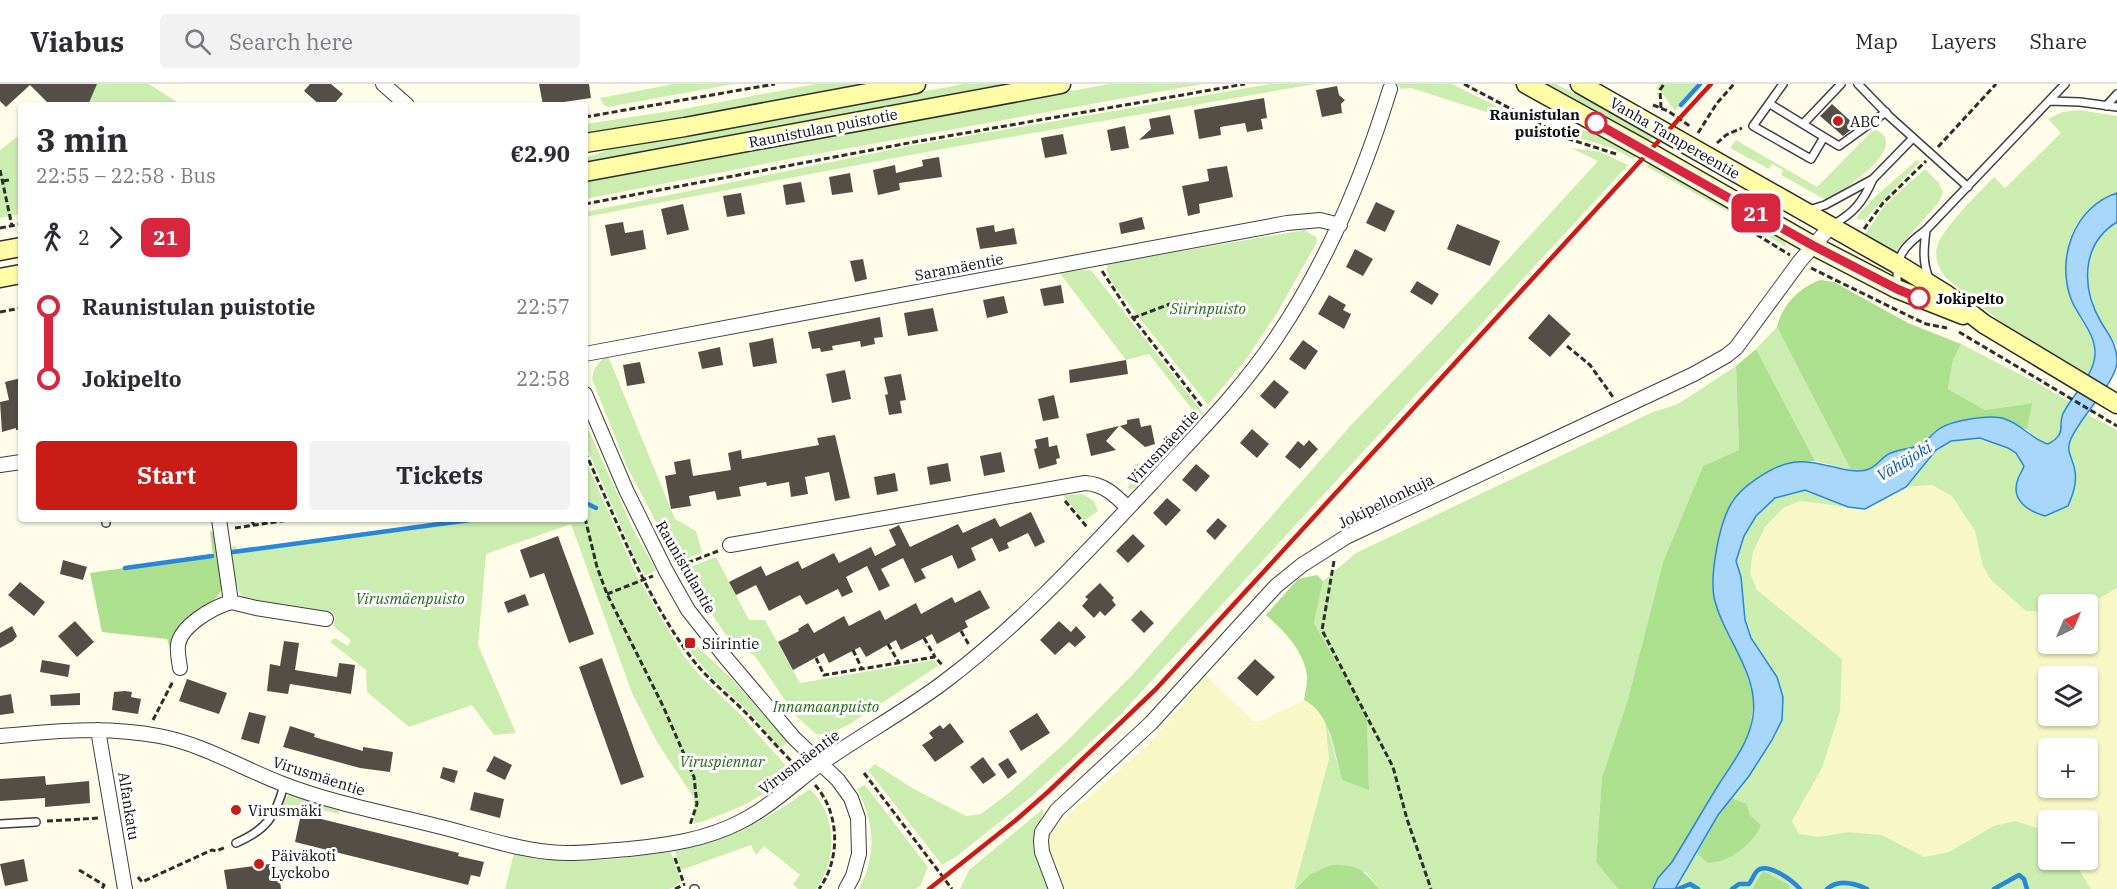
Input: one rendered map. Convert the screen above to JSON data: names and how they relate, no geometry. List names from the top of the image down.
{
  "streets": {
    "main road": ["Raunistulan puistotie", "Vanha Tampereentie"],
    "street": [
      "Saramäentie",
      "Virusmäentie",
      "Jokipellonkuja",
      "Raunistulantie",
      "Alfankatu"
    ]
  },
  "crossings": [
    ["Vanha Tampereentie", "Jokipellonkuja"],
    ["Saramäentie", "Virusmäentie"],
    ["Virusmäentie", "Raunistulantie"],
    ["Virusmäentie", "Alfankatu"]
  ],
  "water": ["Vähäjoki"],
  "parks": [
    "Siirinpuisto",
    "Virusmäenpuisto",
    "Innamaanpuisto",
    "Viruspiennar"
  ],
  "places": {
    "other": [
      "ABC",
      "Raunistulan puistotie",
      "Jokipelto",
      "Virusmäki",
      "Päiväkoti Lyckobo"
    ],
    "transit": ["Siirintie"]
  },
  "lines": ["bus line 21"],
  "north": "top right",
  "page": {
    "header": "Viabus",
    "search": "Search here",
    "nav": ["Map", "Layers", "Share"],
    "on_map": "21",
    "heading": ["3 min", "22:55 – 22:58 · Bus", "€2.90"],
    "legs": ["2", "21"],
    "list": [
      {
        "name": "Raunistulan puistotie",
        "value": "22:57"
      },
      {
        "name": "Jokipelto",
        "value": "22:58"
      }
    ],
    "buttons": ["Start", "Tickets"],
    "map_buttons": ["+", "−"]
  }
}
